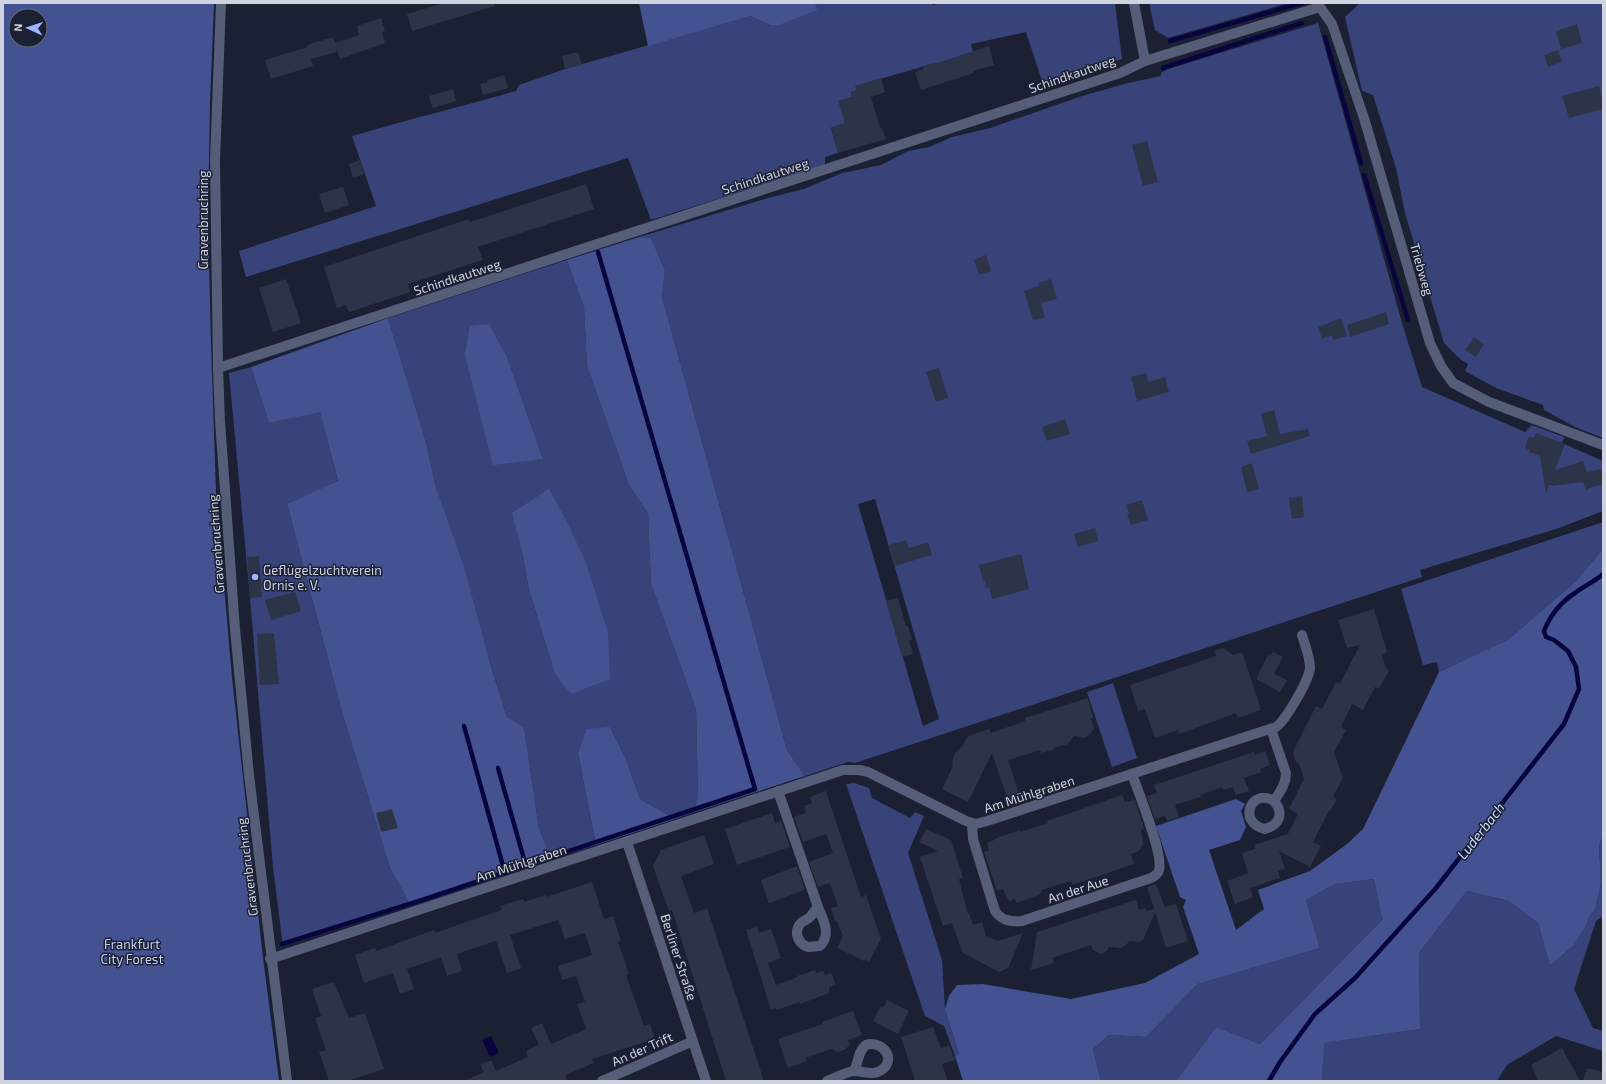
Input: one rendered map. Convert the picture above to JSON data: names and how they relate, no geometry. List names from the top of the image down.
{
  "streets": {
    "street": [
      "Schindkautweg",
      "Gravenbruchring",
      "Triebweg",
      "Am Mühlgraben",
      "An der Aue",
      "Berliner Straße",
      "An der Trift"
    ]
  },
  "crossings": [
    ["Schindkautweg", "Gravenbruchring"],
    ["Schindkautweg", "Triebweg"],
    ["Gravenbruchring", "Am Mühlgraben"],
    ["Am Mühlgraben", "An der Aue"],
    ["Am Mühlgraben", "Berliner Straße"],
    ["Berliner Straße", "An der Trift"]
  ],
  "water": ["Luderbach"],
  "parks": ["Frankfurt City Forest"],
  "places": ["Geflügelzuchtverein Ornis e. V."],
  "north": "left"
}
